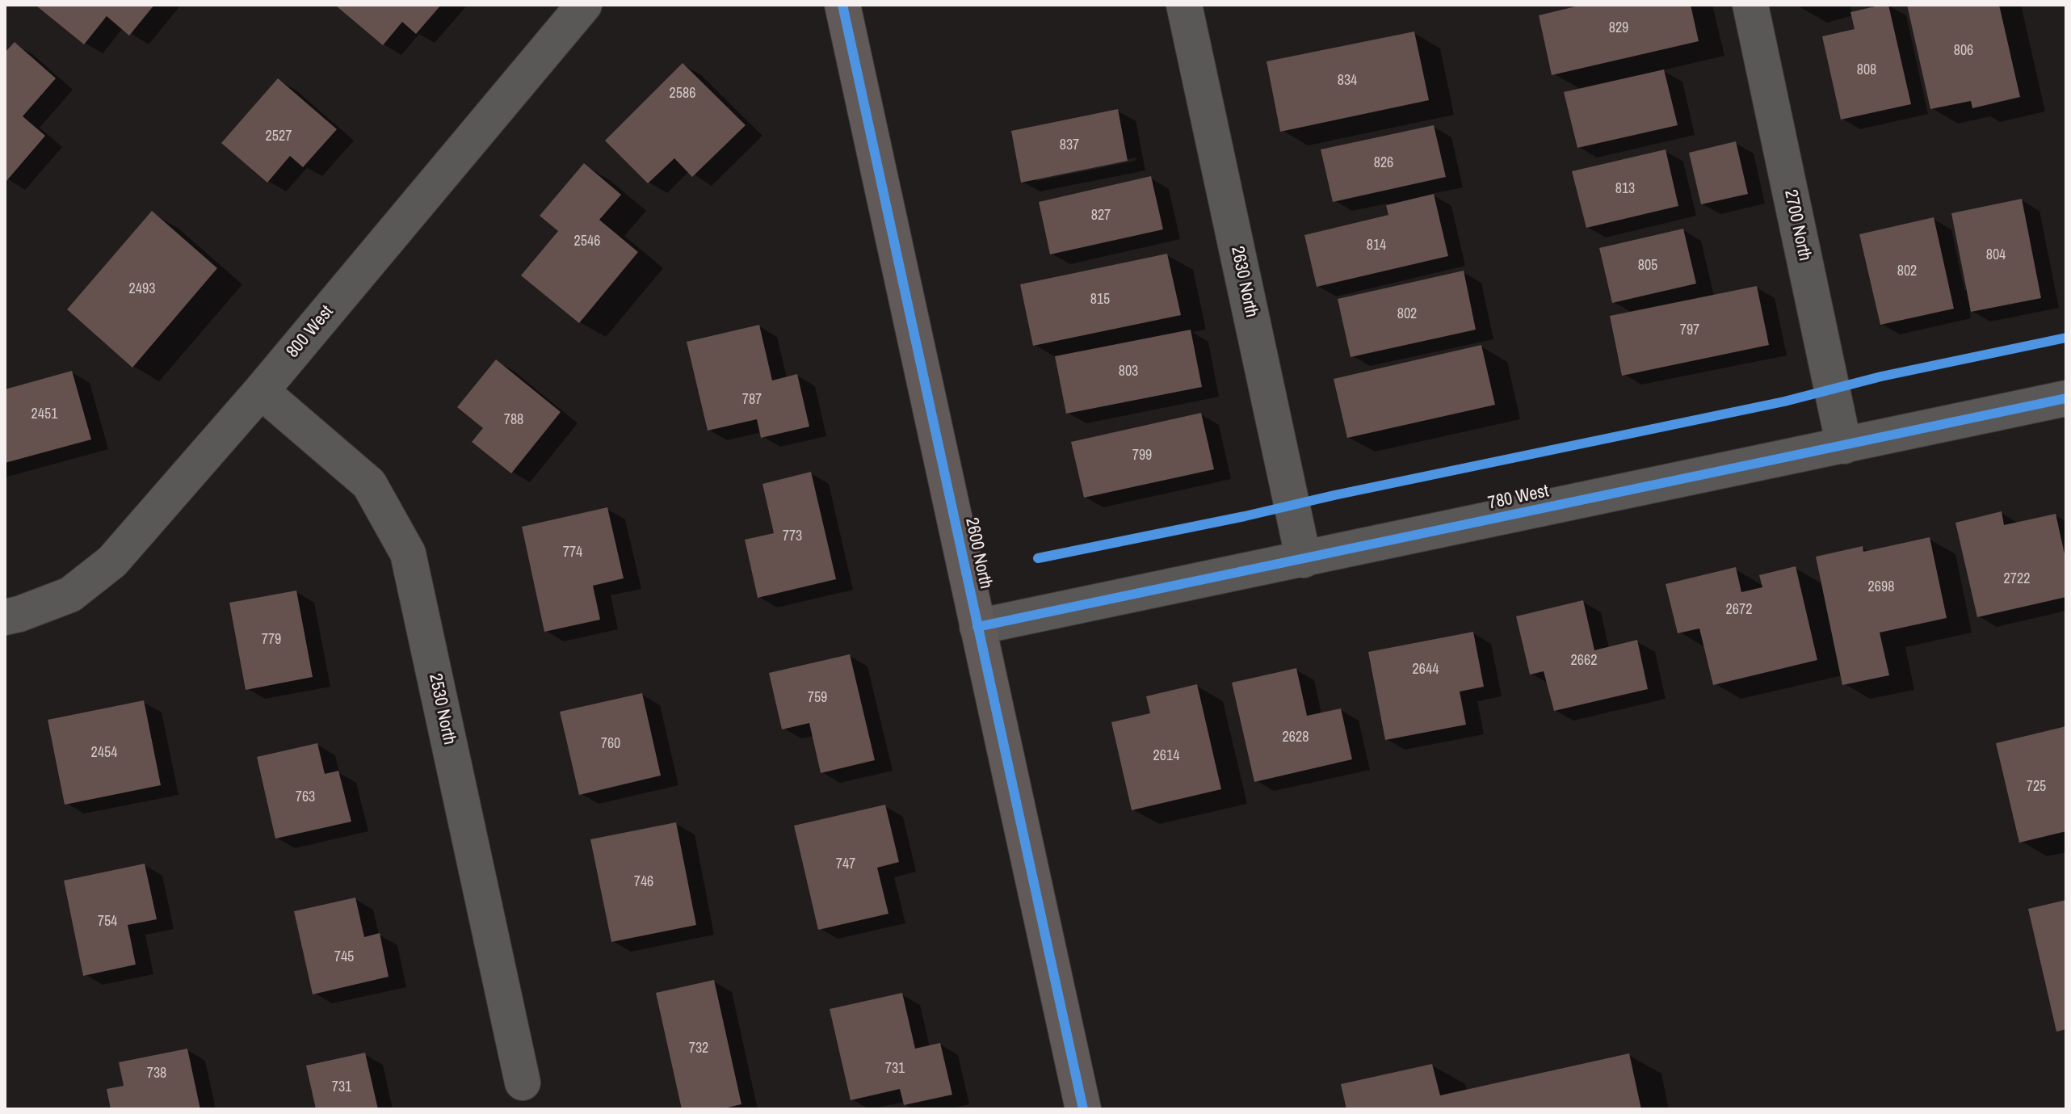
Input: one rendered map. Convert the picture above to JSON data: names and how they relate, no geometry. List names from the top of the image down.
{
  "streets": {
    "street": [
      "2700 North",
      "2630 North",
      "800 West",
      "780 West",
      "2600 North",
      "2530 North"
    ]
  },
  "crossings": [
    ["2700 North", "780 West"],
    ["2630 North", "780 West"],
    ["800 West", "2530 North"],
    ["780 West", "2600 North"]
  ],
  "house_numbers": [
    "829",
    "806",
    "808",
    "834",
    "2586",
    "2527",
    "837",
    "826",
    "813",
    "827",
    "2546",
    "814",
    "804",
    "805",
    "802",
    "2493",
    "815",
    "802",
    "797",
    "803",
    "787",
    "2451",
    "788",
    "799",
    "773",
    "774",
    "2722",
    "2698",
    "2672",
    "779",
    "2662",
    "2644",
    "759",
    "2628",
    "760",
    "2454",
    "2614",
    "725",
    "763",
    "747",
    "746",
    "754",
    "745",
    "732",
    "731",
    "738",
    "731"
  ]
}
